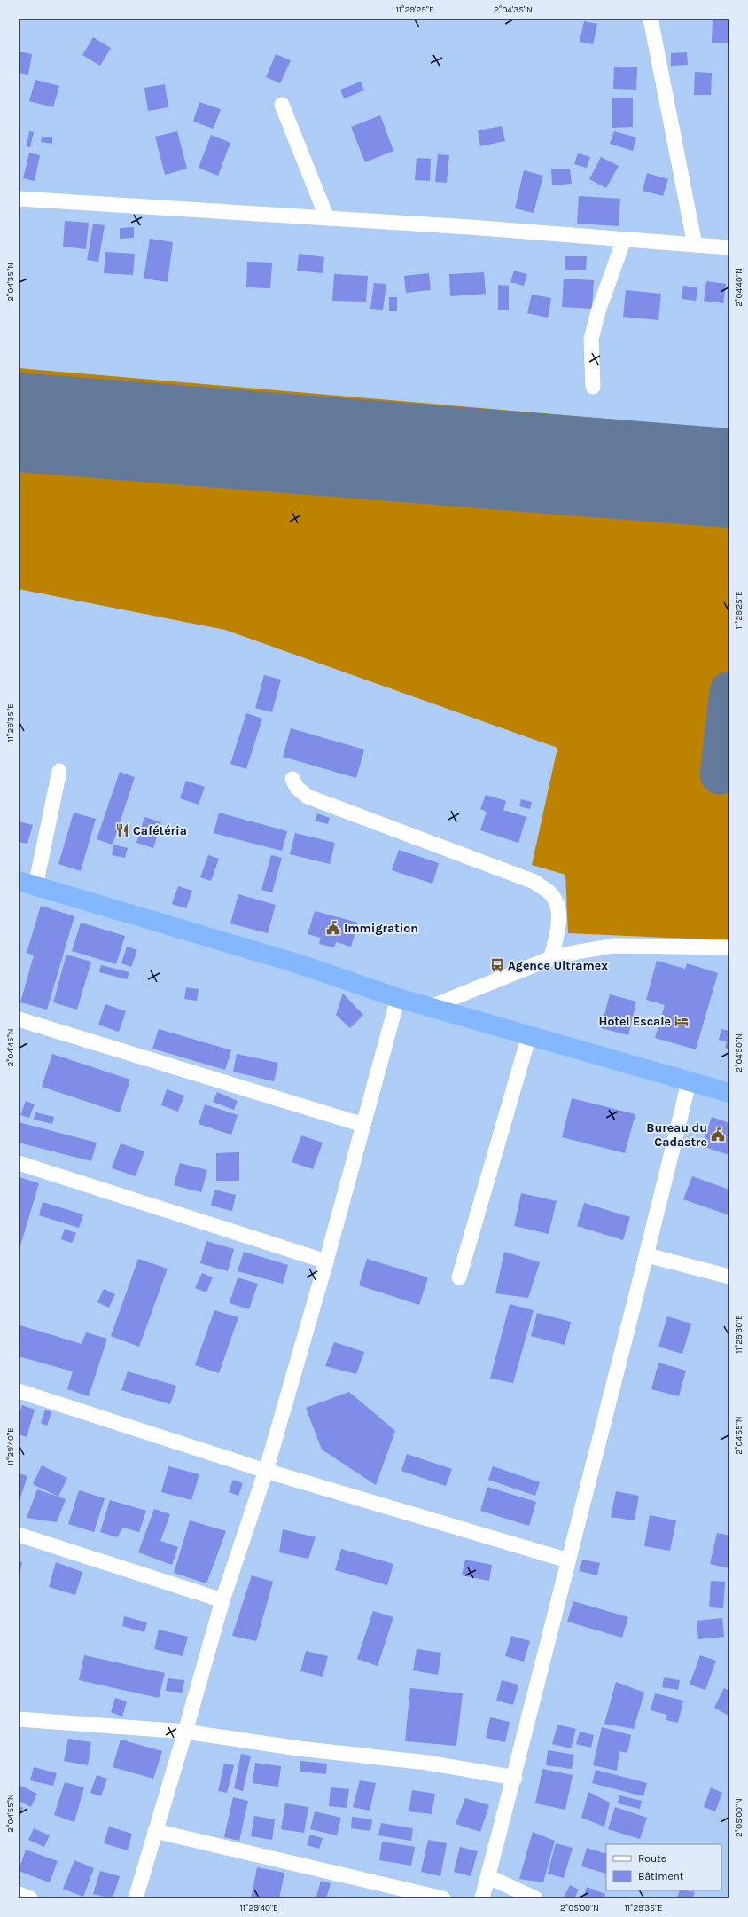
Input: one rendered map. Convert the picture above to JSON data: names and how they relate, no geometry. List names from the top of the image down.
{
  "places": {
    "restaurant": ["Cafétéria"],
    "public building": ["Immigration", "Bureau du Cadastre"],
    "bus stop": ["Agence Ultramex"],
    "hotel": ["Hotel Escale"]
  },
  "legend": ["Route", "Bâtiment"],
  "coordinates": [
    "11°29'25\"E",
    "2°04'35\"N",
    "2°04'40\"N",
    "11°29'35\"E",
    "2°04'45\"N",
    "2°04'50\"N",
    "11°29'30\"E",
    "2°04'55\"N",
    "11°29'40\"E",
    "2°05'00\"N"
  ]
}
